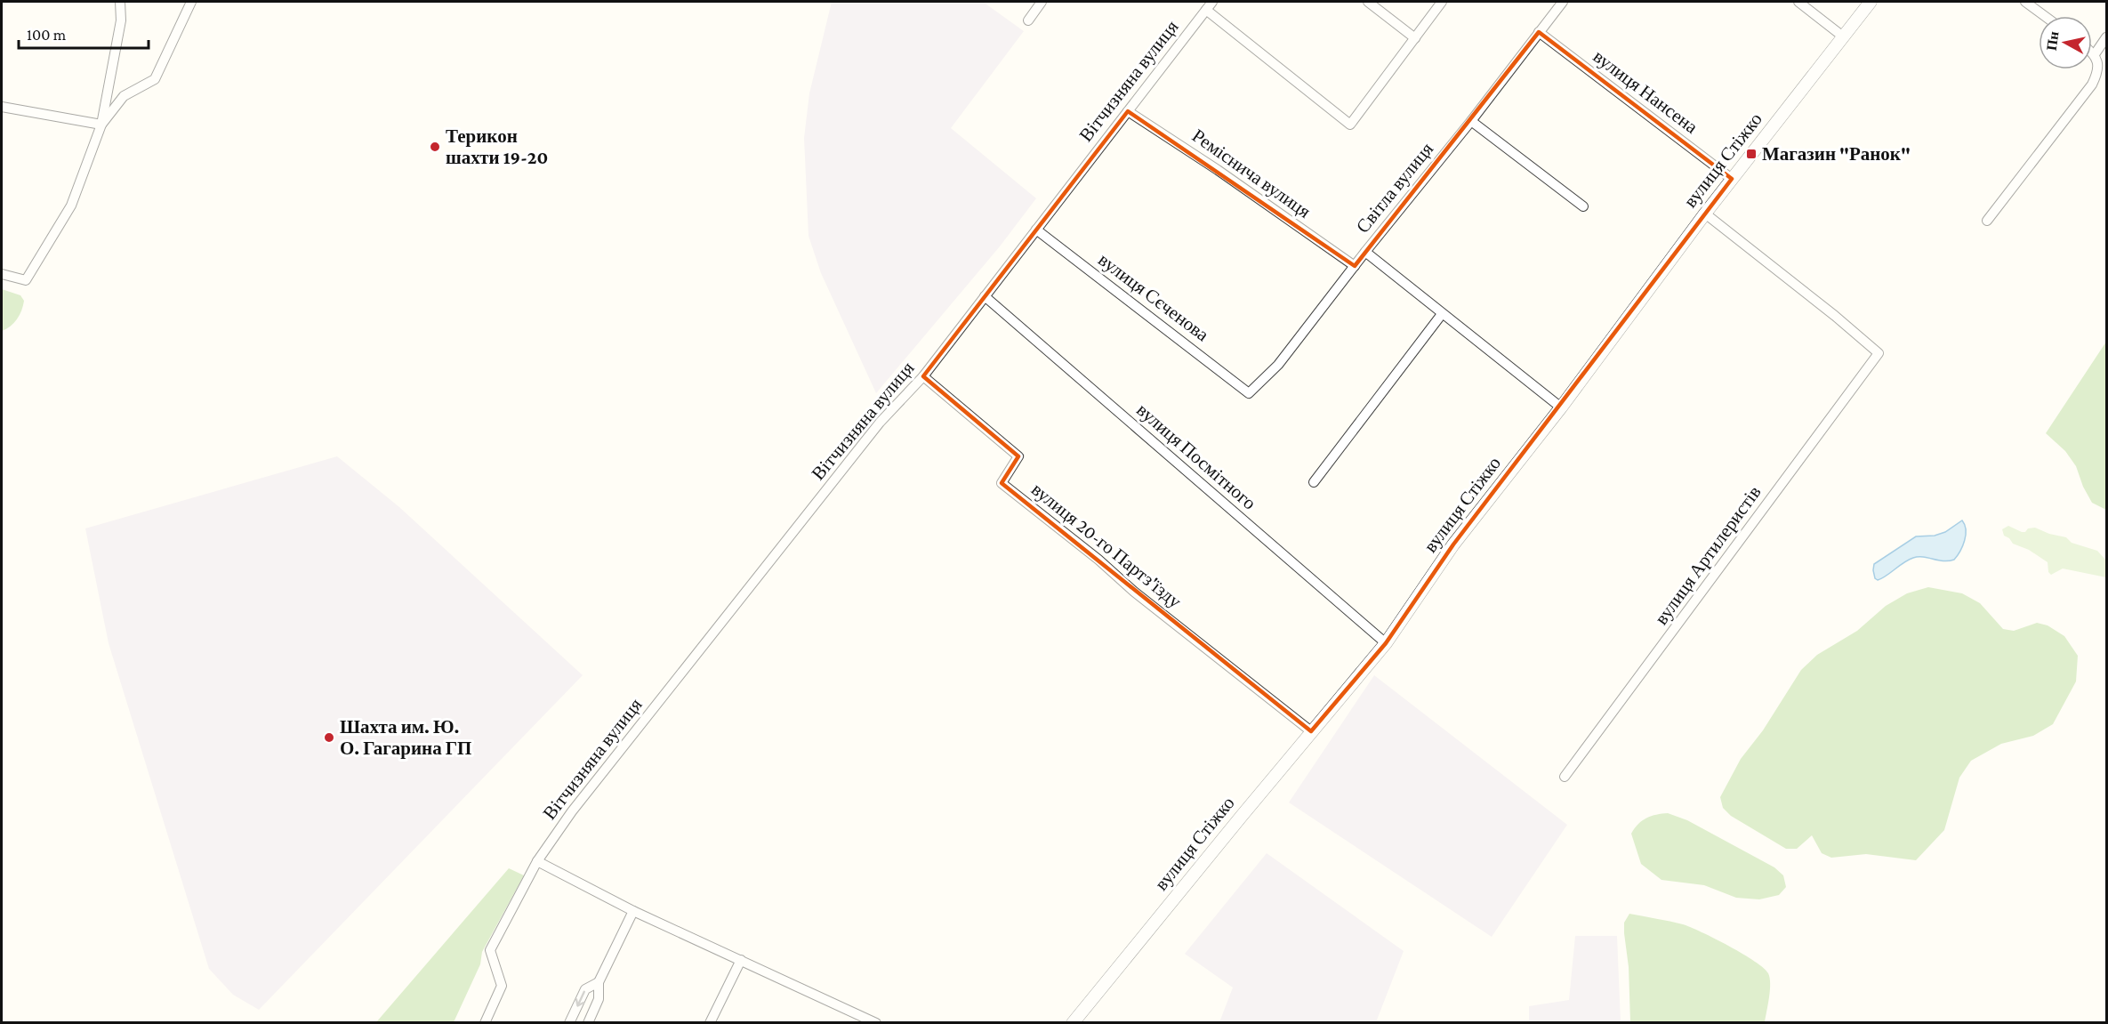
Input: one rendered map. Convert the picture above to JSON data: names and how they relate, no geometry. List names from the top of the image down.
{
  "streets": {
    "street": [
      "Вітчизняна вулиця",
      "вулиця Нансена",
      "вулиця Стіжко",
      "Реміснича вулиця",
      "Світла вулиця",
      "вулиця Сєченова",
      "вулиця Посмітного",
      "вулиця 20-го Партз'їзду",
      "вулиця Артилеристів"
    ]
  },
  "crossings": [
    ["Вітчизняна вулиця", "Реміснича вулиця"],
    ["Вітчизняна вулиця", "вулиця Сєченова"],
    ["Вітчизняна вулиця", "вулиця Посмітного"],
    ["Вітчизняна вулиця", "вулиця 20-го Партз'їзду"],
    ["вулиця Нансена", "вулиця Стіжко"],
    ["вулиця Нансена", "Світла вулиця"],
    ["вулиця Стіжко", "вулиця Посмітного"],
    ["вулиця Стіжко", "вулиця 20-го Партз'їзду"],
    ["вулиця Стіжко", "вулиця Артилеристів"],
    ["Реміснича вулиця", "Світла вулиця"],
    ["Світла вулиця", "вулиця Сєченова"]
  ],
  "places": {
    "other": ["Терикон шахти 19-20", "Шахта им. Ю. О. Гагарина ГП"],
    "transit": ["Магазин \"Ранок\""]
  },
  "scale_bar": "100 m",
  "north": "left"
}
